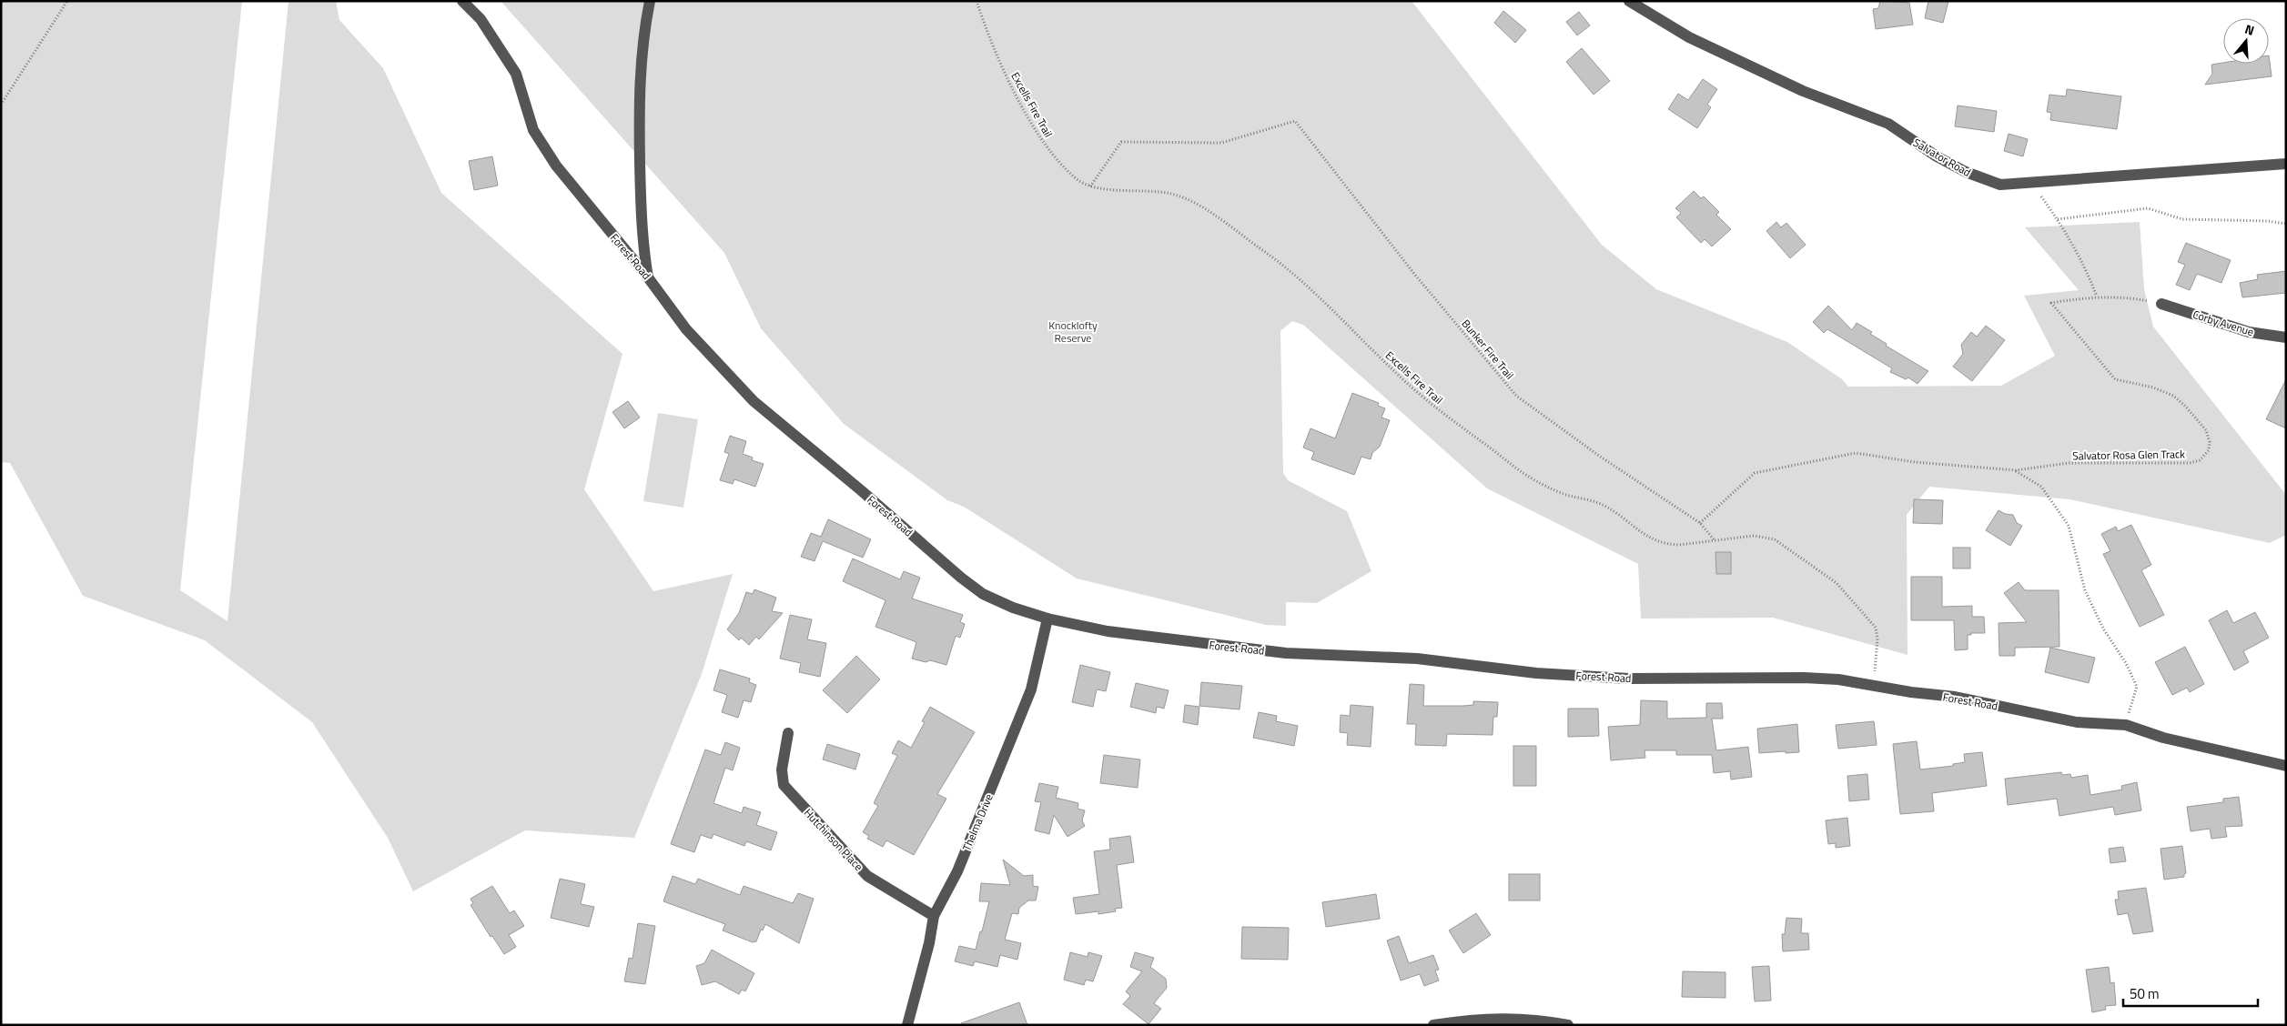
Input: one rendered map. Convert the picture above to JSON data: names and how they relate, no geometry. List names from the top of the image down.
{
  "streets": {
    "street": [
      "Salvator Road",
      "Forest Road",
      "Corby Avenue",
      "Thelma Drive",
      "Hutchinson Place"
    ],
    "path": ["Excells Fire Trail", "Bunker Fire Trail", "Salvator Rosa Glen Track"]
  },
  "crossings": [
    ["Excells Fire Trail", "Forest Road"],
    ["Excells Fire Trail", "Bunker Fire Trail"],
    ["Forest Road", "Salvator Rosa Glen Track"],
    ["Forest Road", "Thelma Drive"],
    ["Corby Avenue", "Salvator Rosa Glen Track"],
    ["Bunker Fire Trail", "Salvator Rosa Glen Track"],
    ["Thelma Drive", "Hutchinson Place"]
  ],
  "parks": ["Knocklofty Reserve"],
  "scale_bar": "50 m",
  "north": "top"
}
